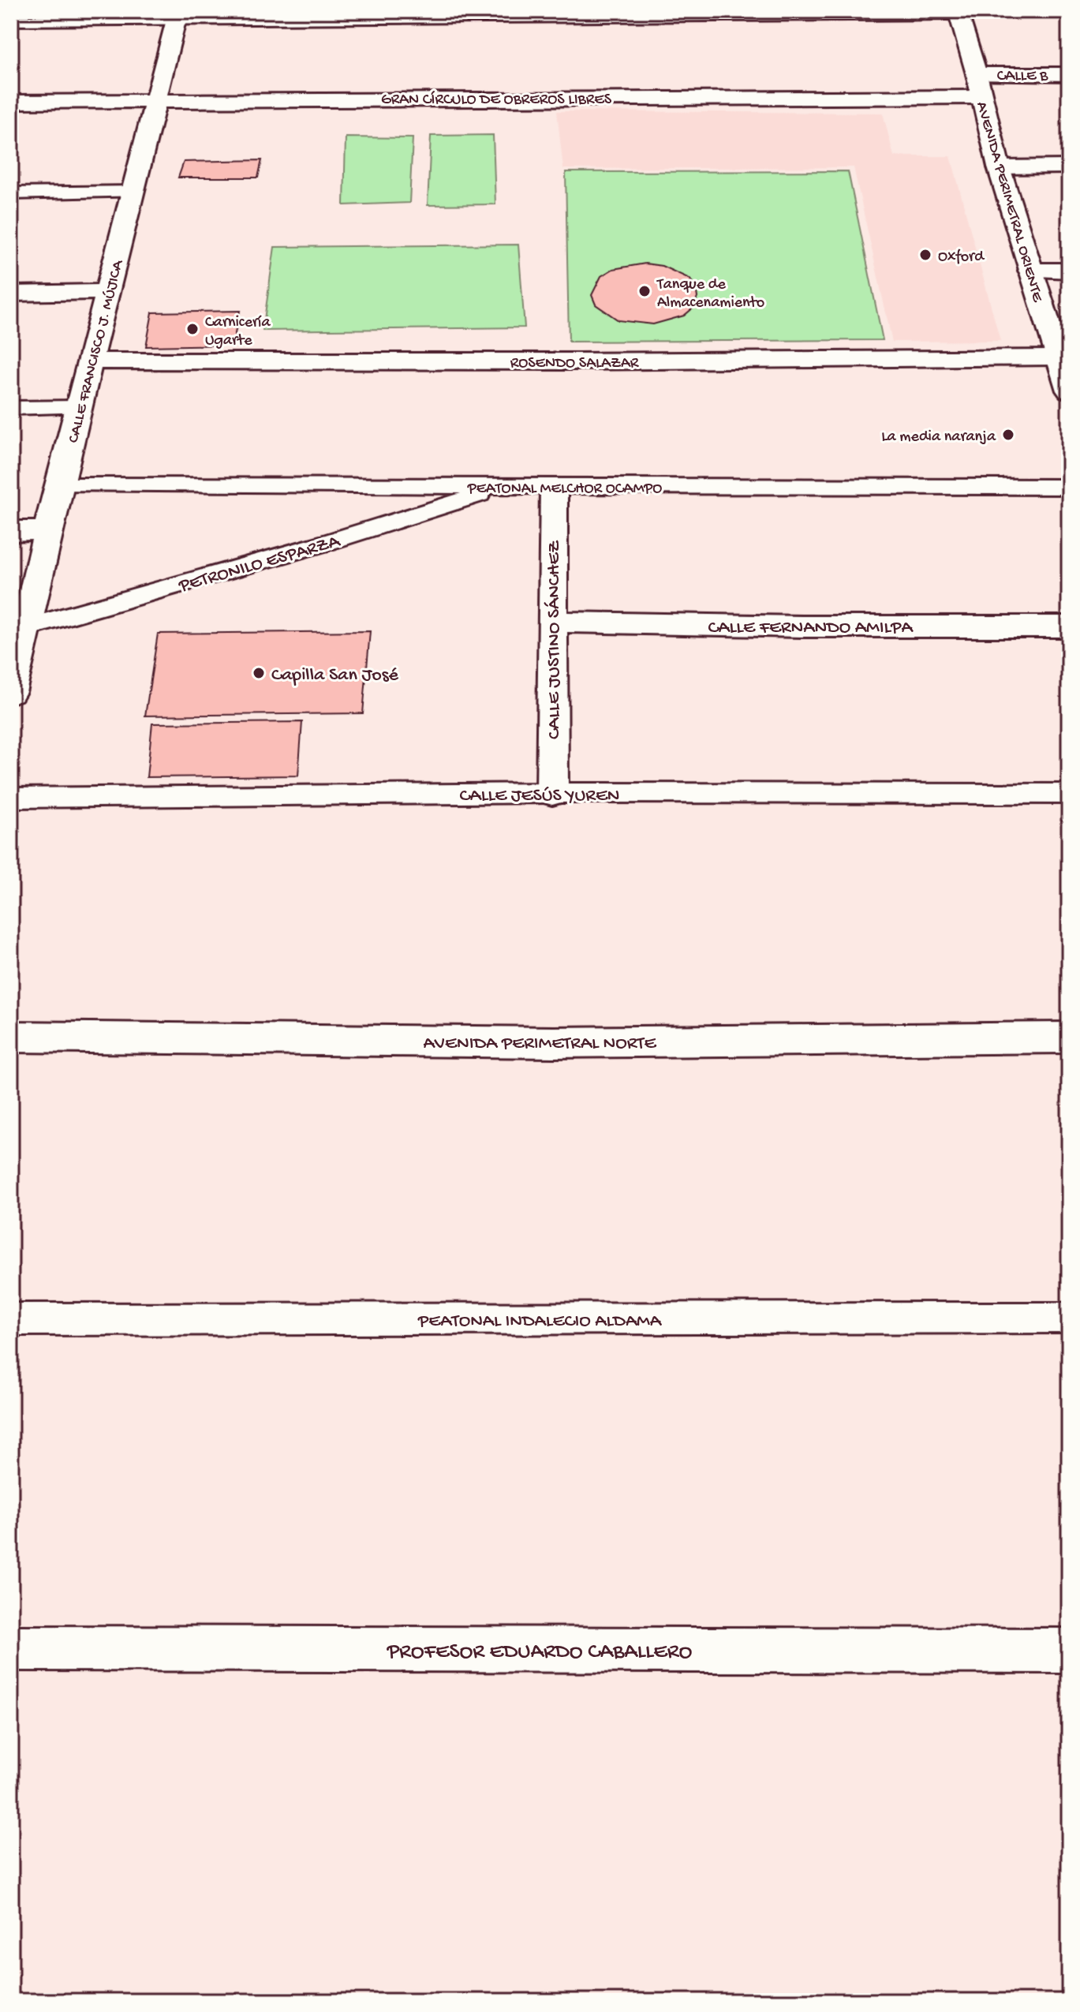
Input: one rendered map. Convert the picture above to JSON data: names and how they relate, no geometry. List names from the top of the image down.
{
  "streets": {
    "street": [
      "CALLE B",
      "GRAN CÍRCULO DE OBREROS LIBRES",
      "AVENIDA PERIMETRAL ORIENTE",
      "CALLE FRANCISCO J. MÚJICA",
      "ROSENDO SALAZAR",
      "CALLE FERNANDO AMILPA",
      "CALLE JUSTINO SÁNCHEZ",
      "AVENIDA PERIMETRAL NORTE",
      "PROFESOR EDUARDO CABALLERO"
    ],
    "lane": [
      "PEATONAL MELCHOR OCAMPO",
      "PETRONILO ESPARZA",
      "CALLE JESÚS YUREN",
      "PEATONAL INDALECIO ALDAMA"
    ]
  },
  "crossings": [
    ["CALLE B", "AVENIDA PERIMETRAL ORIENTE"],
    ["GRAN CÍRCULO DE OBREROS LIBRES", "AVENIDA PERIMETRAL ORIENTE"],
    ["GRAN CÍRCULO DE OBREROS LIBRES", "CALLE FRANCISCO J. MÚJICA"],
    ["AVENIDA PERIMETRAL ORIENTE", "ROSENDO SALAZAR"],
    ["CALLE FRANCISCO J. MÚJICA", "ROSENDO SALAZAR"],
    ["CALLE FRANCISCO J. MÚJICA", "PEATONAL MELCHOR OCAMPO"],
    ["CALLE FRANCISCO J. MÚJICA", "PETRONILO ESPARZA"],
    ["PEATONAL MELCHOR OCAMPO", "PETRONILO ESPARZA"],
    ["PEATONAL MELCHOR OCAMPO", "CALLE JUSTINO SÁNCHEZ"],
    ["CALLE FERNANDO AMILPA", "CALLE JUSTINO SÁNCHEZ"],
    ["CALLE JUSTINO SÁNCHEZ", "CALLE JESÚS YUREN"]
  ],
  "places": [
    "Oxford",
    "Tanque de Almacenamiento",
    "Carnicería Ugarte",
    "La media naranja",
    "Capilla San José"
  ]
}
